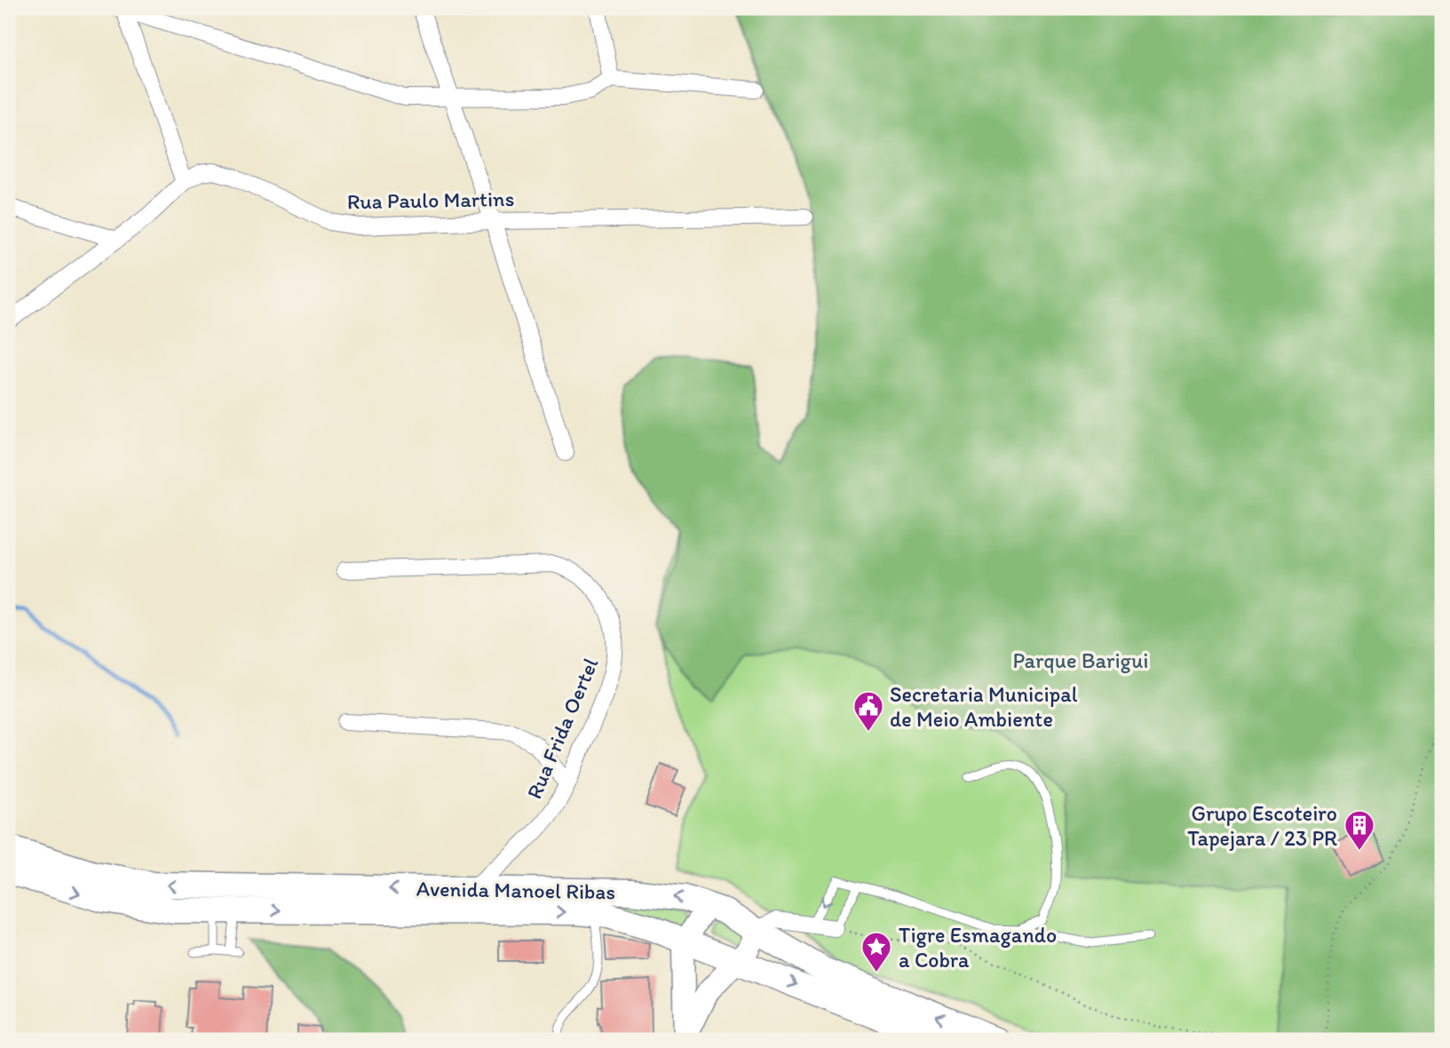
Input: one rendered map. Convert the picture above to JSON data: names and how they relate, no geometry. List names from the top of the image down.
{
  "streets": {
    "main road": ["Avenida Manoel Ribas"],
    "street": ["Rua Paulo Martins", "Rua Frida Oertel"]
  },
  "crossings": [
    ["Rua Frida Oertel", "Avenida Manoel Ribas"]
  ],
  "parks": ["Parque Barigui"],
  "places": {
    "public building": ["Secretaria Municipal de Meio Ambiente"],
    "building": ["Grupo Escoteiro Tapejara / 23 PR"],
    "place": ["Tigre Esmagando a Cobra"]
  }
}
